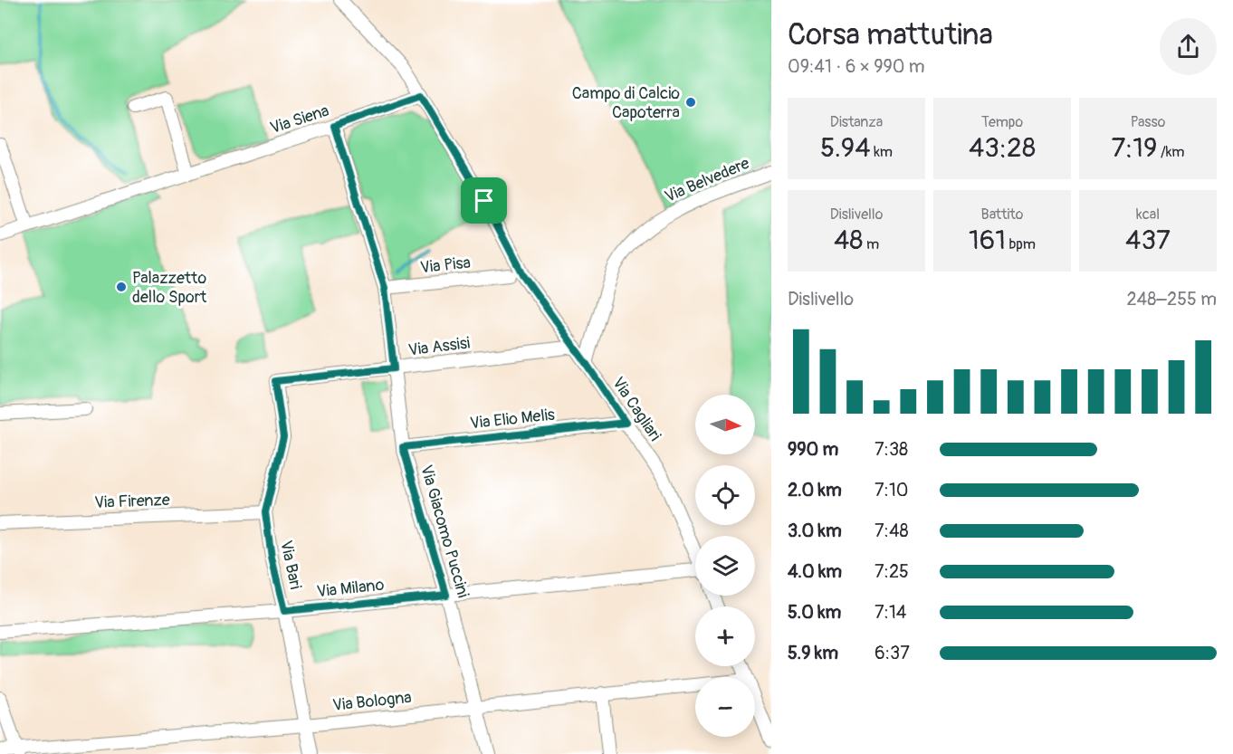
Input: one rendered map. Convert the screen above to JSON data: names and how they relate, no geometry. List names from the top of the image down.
{
  "streets": {
    "street": [
      "Via Siena",
      "Via Belvedere",
      "Via Pisa",
      "Via Assisi",
      "Via Cagliari",
      "Via Elio Melis",
      "Via Firenze",
      "Via Giacomo Puccini",
      "Via Bari",
      "Via Milano",
      "Via Bologna"
    ]
  },
  "crossings": [
    ["Via Siena", "Via Cagliari"],
    ["Via Siena", "Via Giacomo Puccini"],
    ["Via Belvedere", "Via Cagliari"],
    ["Via Pisa", "Via Giacomo Puccini"],
    ["Via Assisi", "Via Cagliari"],
    ["Via Assisi", "Via Giacomo Puccini"],
    ["Via Assisi", "Via Bari"],
    ["Via Cagliari", "Via Elio Melis"],
    ["Via Elio Melis", "Via Giacomo Puccini"],
    ["Via Firenze", "Via Bari"],
    ["Via Giacomo Puccini", "Via Milano"],
    ["Via Giacomo Puccini", "Via Bologna"],
    ["Via Bari", "Via Milano"],
    ["Via Bari", "Via Bologna"]
  ],
  "places": ["Campo di Calcio Capoterra", "Palazzetto dello Sport"],
  "north": "right",
  "page": {
    "heading": ["Corsa mattutina", "09:41 · 6 × 990 m"],
    "stats": [
      ["Distanza", "5.94 km"],
      ["Tempo", "43:28"],
      ["Passo", "7:19 /km"],
      ["Dislivello", "48 m"],
      ["Battito", "161 bpm"],
      ["kcal", "437"]
    ],
    "chart": ["Dislivello", "248–255 m"],
    "map_buttons": ["+", "−"],
    "list": [
      {
        "name": "990 m",
        "note": "7:38"
      },
      {
        "name": "2.0 km",
        "note": "7:10"
      },
      {
        "name": "3.0 km",
        "note": "7:48"
      },
      {
        "name": "4.0 km",
        "note": "7:25"
      },
      {
        "name": "5.0 km",
        "note": "7:14"
      },
      {
        "name": "5.9 km",
        "note": "6:37"
      }
    ]
  }
}
